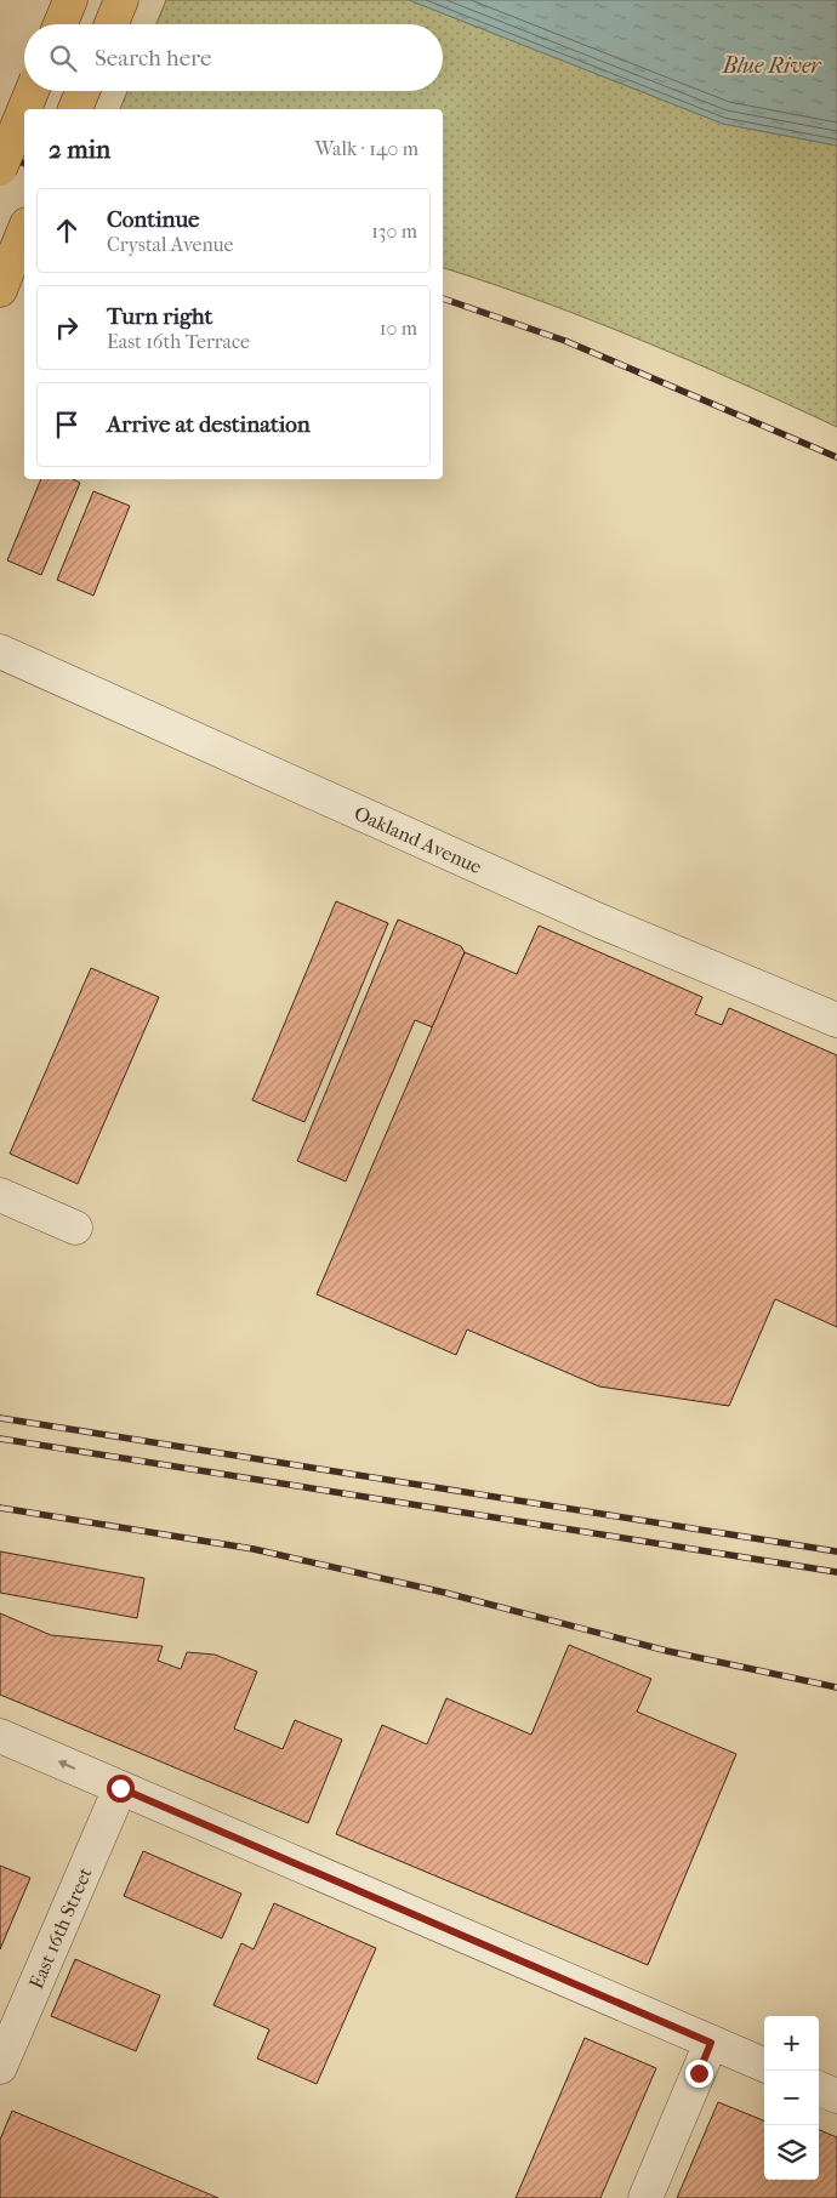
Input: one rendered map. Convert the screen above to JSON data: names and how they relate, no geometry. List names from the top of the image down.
{
  "streets": {
    "street": ["Oakland Avenue", "East 16th Street"]
  },
  "water": ["Blue River"],
  "page": {
    "search": "Search here",
    "heading": ["2 min", "Walk · 140 m"],
    "list": [
      ["Continue", "Crystal Avenue", "130 m"],
      ["Turn right", "East 16th Terrace", "10 m"],
      "Arrive at destination"
    ],
    "map_buttons": ["+", "−"]
  }
}
